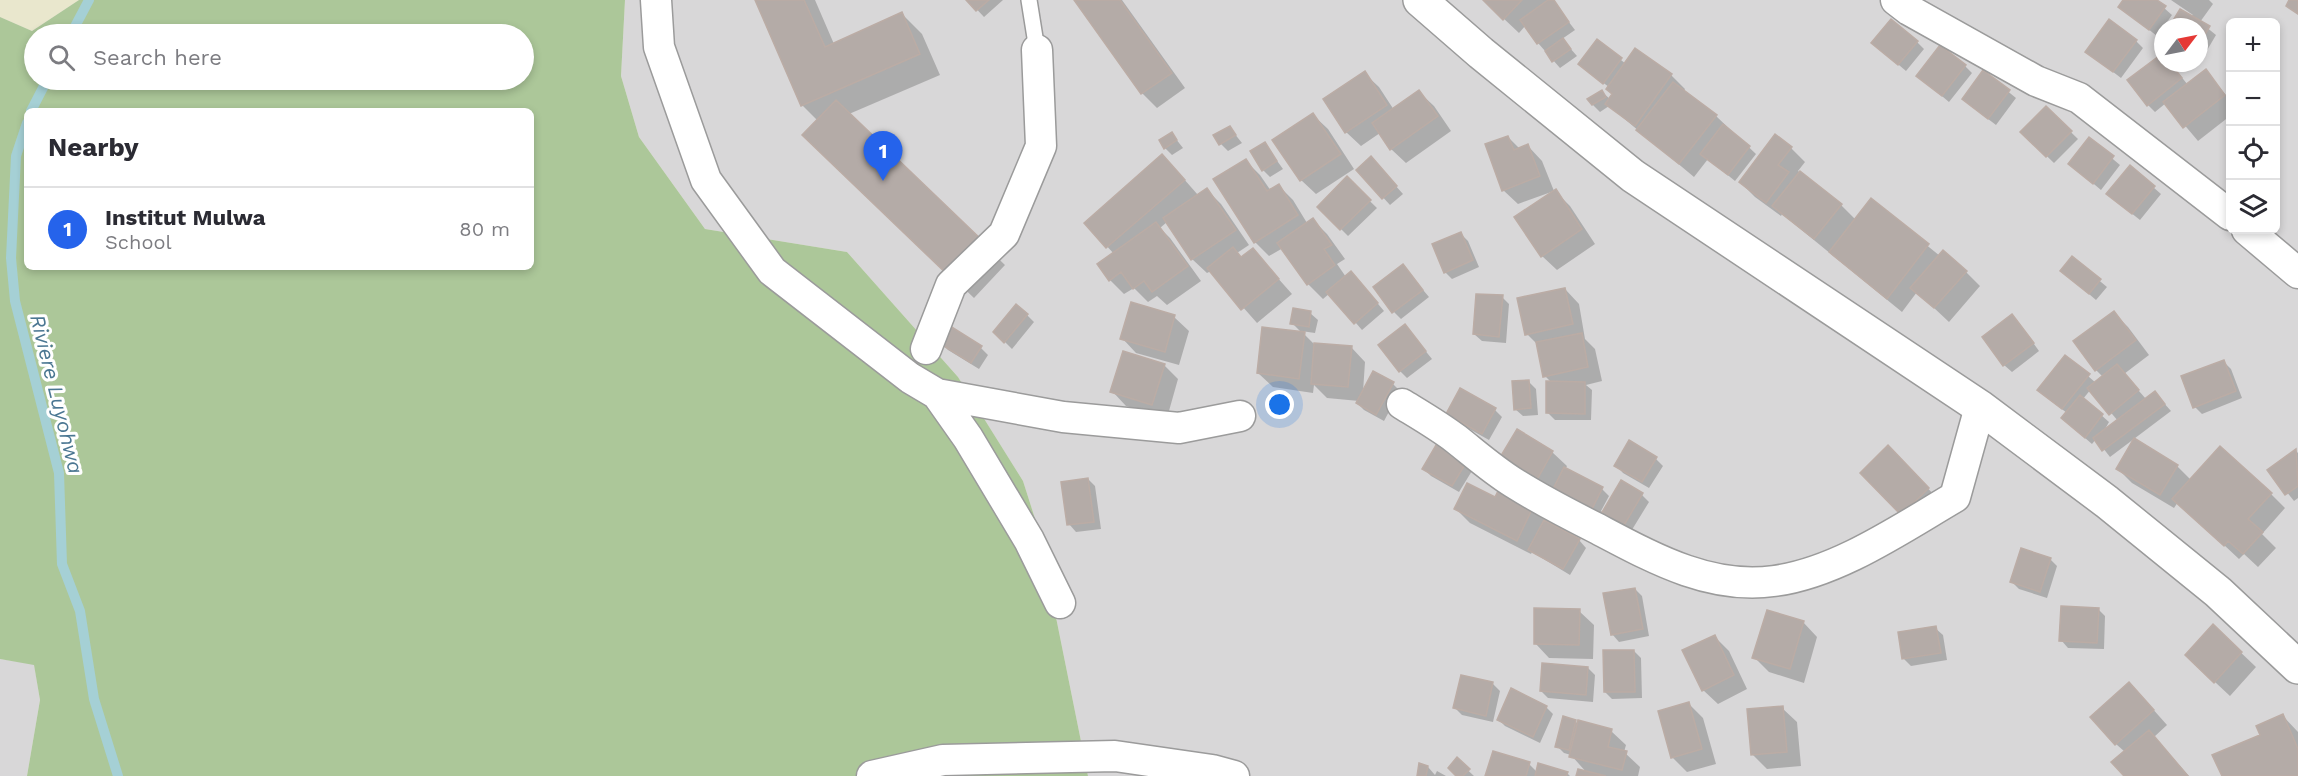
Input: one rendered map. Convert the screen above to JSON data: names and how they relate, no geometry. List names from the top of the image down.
{
  "water": ["Riviere Luyohwa"],
  "north": "top right",
  "page": {
    "map_buttons": ["+", "−"],
    "search": "Search here",
    "heading": "Nearby",
    "pins": "1",
    "list": [
      {
        "mark": "1",
        "name": "Institut Mulwa",
        "note": "School",
        "value": "80 m"
      }
    ]
  }
}
